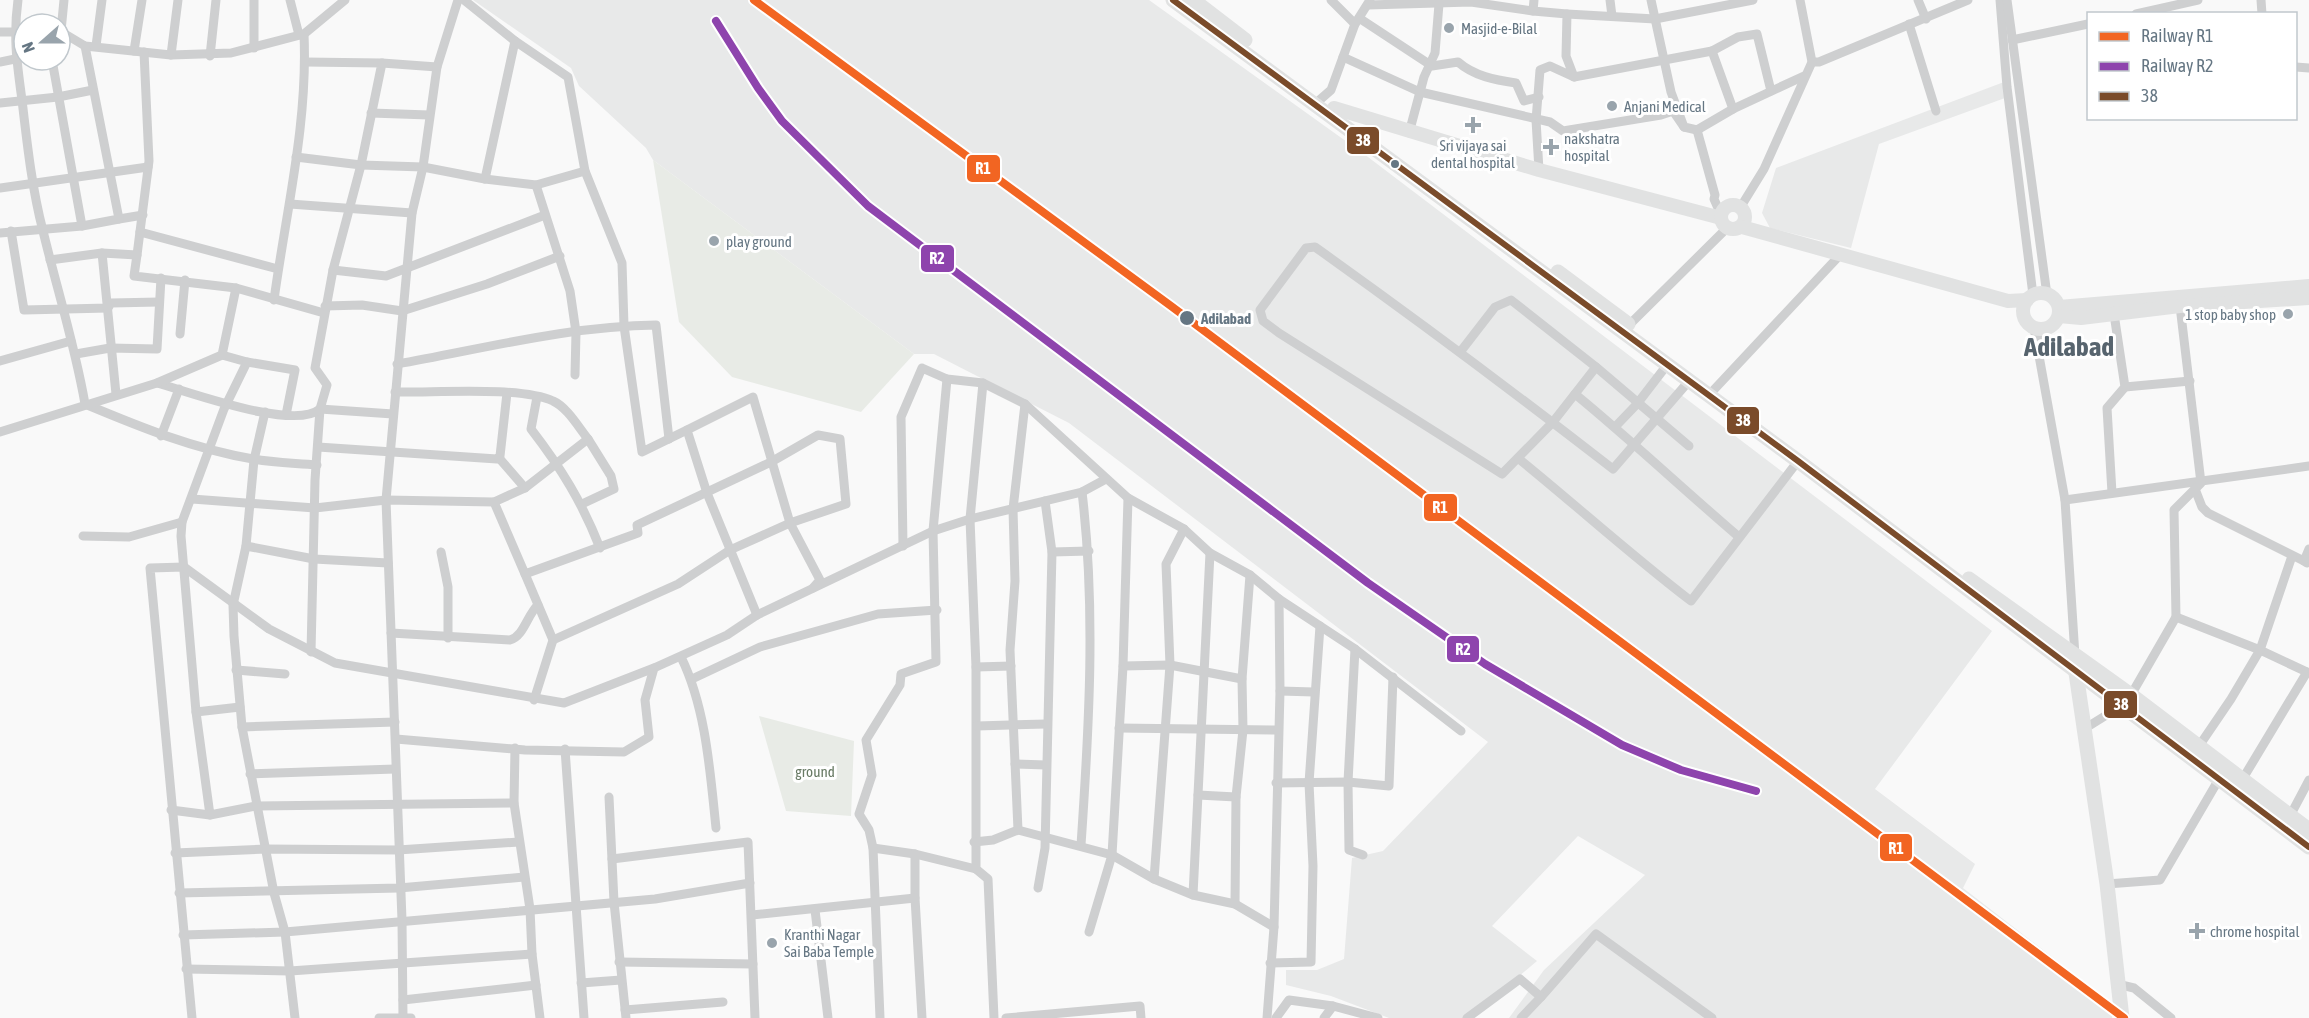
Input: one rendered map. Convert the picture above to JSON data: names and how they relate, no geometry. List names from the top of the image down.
{
  "districts": ["Adilabad"],
  "parks": ["ground"],
  "places": {
    "other": [
      "Masjid-e-Bilal",
      "Anjani Medical",
      "play ground",
      "1 stop baby shop",
      "Adilabad",
      "Kranthi Nagar Sai Baba Temple"
    ],
    "health": ["Sri vijaya sai dental hospital", "nakshatra hospital", "chrome hospital"]
  },
  "lines": ["rail line R1", "transit line 38", "rail line R2"],
  "legend": ["Railway R1", "Railway R2", "38"],
  "north": "left"
}
